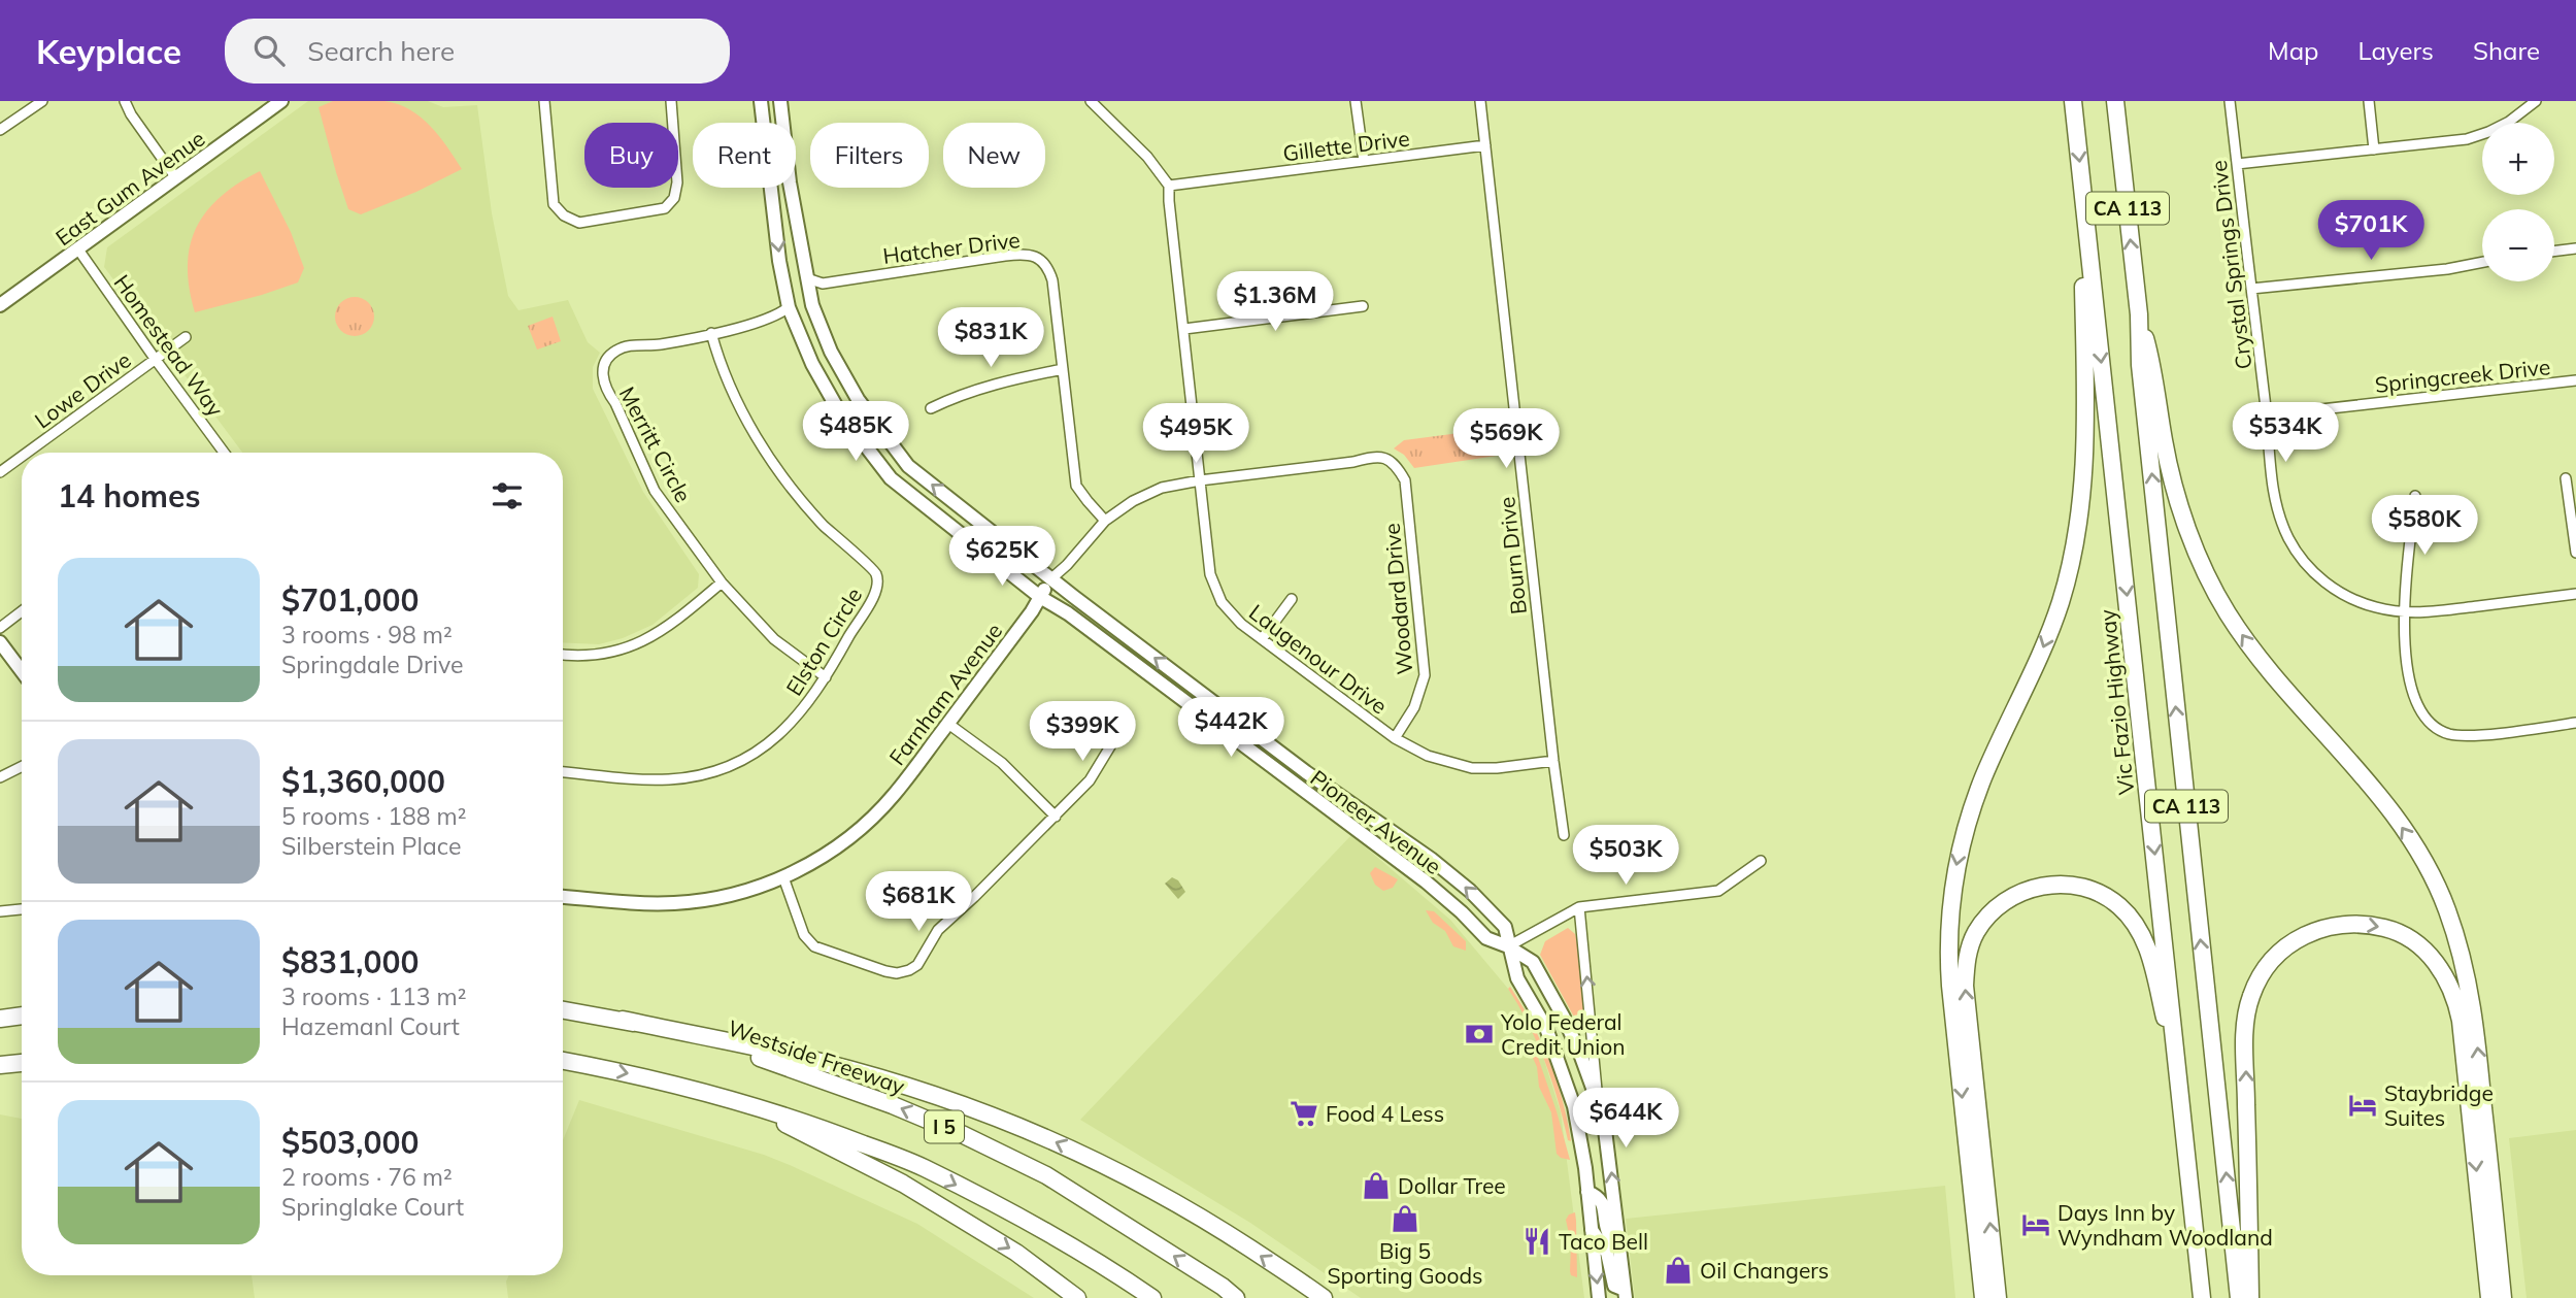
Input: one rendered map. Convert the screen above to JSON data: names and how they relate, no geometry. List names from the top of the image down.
{
  "streets": {
    "highway": [
      "CA 113",
      "Vic Fazio Highway",
      "Westside Freeway",
      "I 5"
    ],
    "main road": ["East Gum Avenue", "Farnham Avenue", "Pioneer Avenue"],
    "street": [
      "Gillette Drive",
      "Hatcher Drive",
      "Crystal Springs Drive",
      "Homestead Way",
      "Springcreek Drive",
      "Lowe Drive",
      "Merritt Circle",
      "Bourn Drive",
      "Woodard Drive",
      "Elston Circle",
      "Laugenour Drive"
    ]
  },
  "crossings": [
    ["Gillette Drive", "Bourn Drive"],
    ["Gillette Drive", "Laugenour Drive"],
    ["East Gum Avenue", "Homestead Way"],
    ["Hatcher Drive", "Farnham Avenue"],
    ["Hatcher Drive", "Pioneer Avenue"],
    ["Crystal Springs Drive", "Springcreek Drive"],
    ["Homestead Way", "Lowe Drive"],
    ["Merritt Circle", "Elston Circle"],
    ["Merritt Circle", "Pioneer Avenue"],
    ["Bourn Drive", "Laugenour Drive"],
    ["Woodard Drive", "Laugenour Drive"],
    ["Woodard Drive", "Farnham Avenue"],
    ["Laugenour Drive", "Farnham Avenue"],
    ["Farnham Avenue", "Pioneer Avenue"]
  ],
  "places": {
    "bank": ["Yolo Federal Credit Union"],
    "hotel": ["Staybridge Suites", "Days Inn by Wyndham Woodland"],
    "supermarket": ["Food 4 Less"],
    "shop": ["Dollar Tree", "Big 5 Sporting Goods", "Oil Changers"],
    "restaurant": ["Taco Bell"]
  },
  "page": {
    "header": "Keyplace",
    "search": "Search here",
    "nav": ["Map", "Layers", "Share"],
    "map_buttons": ["+", "−"],
    "chip": [
      "Buy",
      "Rent",
      "Filters",
      "New"
    ],
    "price": [
      "$701K",
      "$1.36M",
      "$831K",
      "$485K",
      "$534K",
      "$495K",
      "$569K",
      "$580K",
      "$625K",
      "$442K",
      "$399K",
      "$503K",
      "$681K",
      "$644K"
    ],
    "heading": "14 homes",
    "list": [
      {
        "name": "$701,000",
        "note": "3 rooms · 98 m² · Springdale Drive"
      },
      {
        "name": "$1,360,000",
        "note": "5 rooms · 188 m² · Silberstein Place"
      },
      {
        "name": "$831,000",
        "note": "3 rooms · 113 m² · Hazemanl Court"
      },
      {
        "name": "$503,000",
        "note": "2 rooms · 76 m² · Springlake Court"
      }
    ]
  }
}
